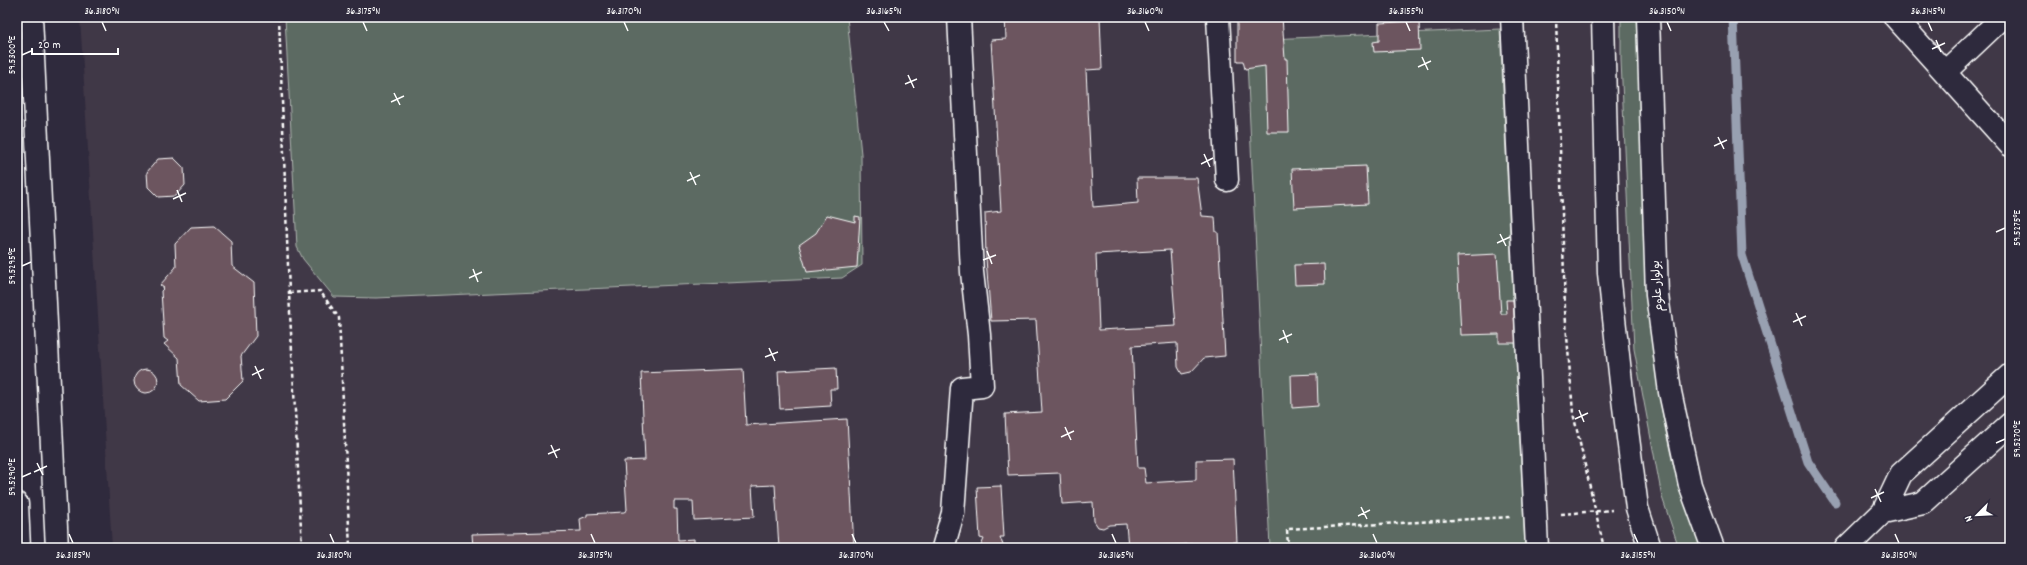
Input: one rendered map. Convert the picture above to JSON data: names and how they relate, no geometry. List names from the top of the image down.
{
  "streets": {
    "main road": ["بولوار علوم"]
  },
  "scale_bar": "20 m",
  "north": "bottom left",
  "coordinates": [
    "36.3180°N",
    "36.3175°N",
    "36.3170°N",
    "36.3165°N",
    "36.3160°N",
    "36.3155°N",
    "36.3150°N",
    "36.3145°N",
    "59.5300°E",
    "59.5275°E",
    "59.5295°E",
    "59.5270°E",
    "59.5290°E",
    "36.3185°N"
  ]
}
